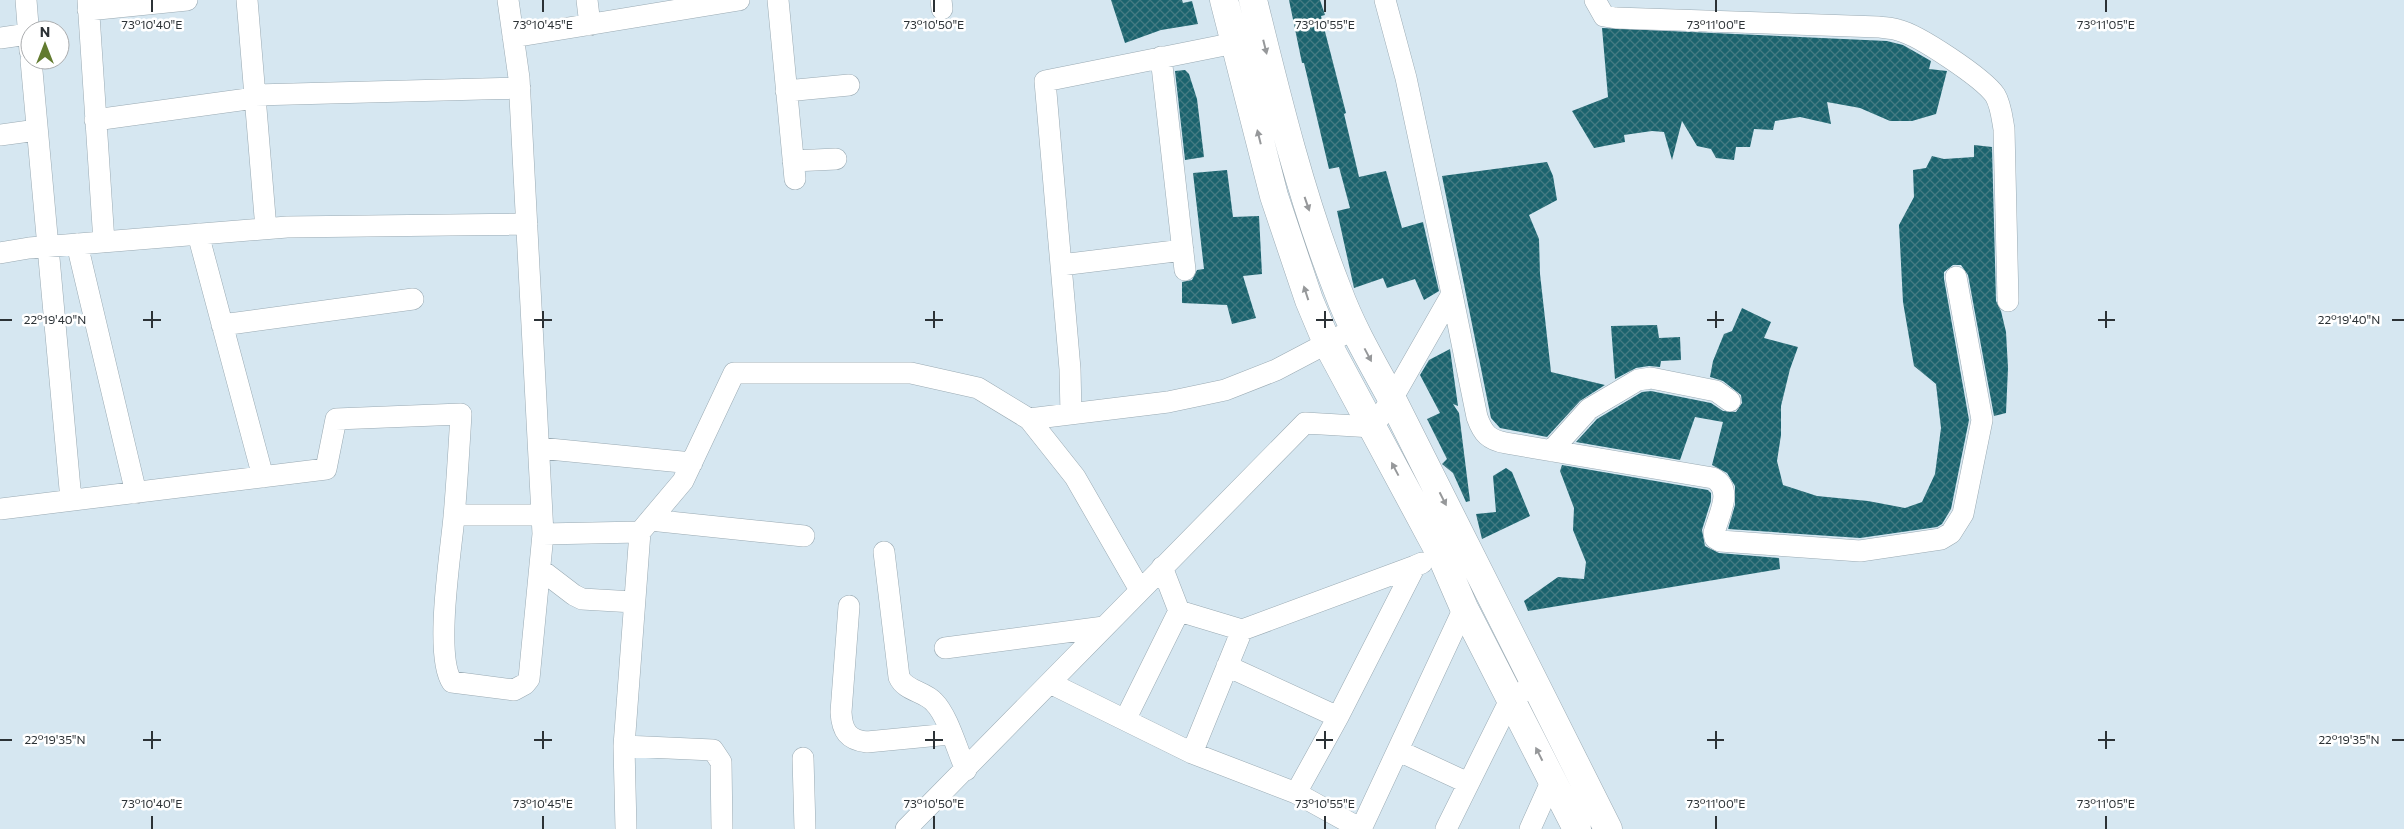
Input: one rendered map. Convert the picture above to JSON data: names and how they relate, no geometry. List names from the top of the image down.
{
  "north": "top",
  "coordinates": [
    "73°10'40\"E",
    "73°10'45\"E",
    "73°10'50\"E",
    "73°10'55\"E",
    "73°11'00\"E",
    "73°11'05\"E",
    "22°19'40\"N",
    "22°19'35\"N"
  ]
}
